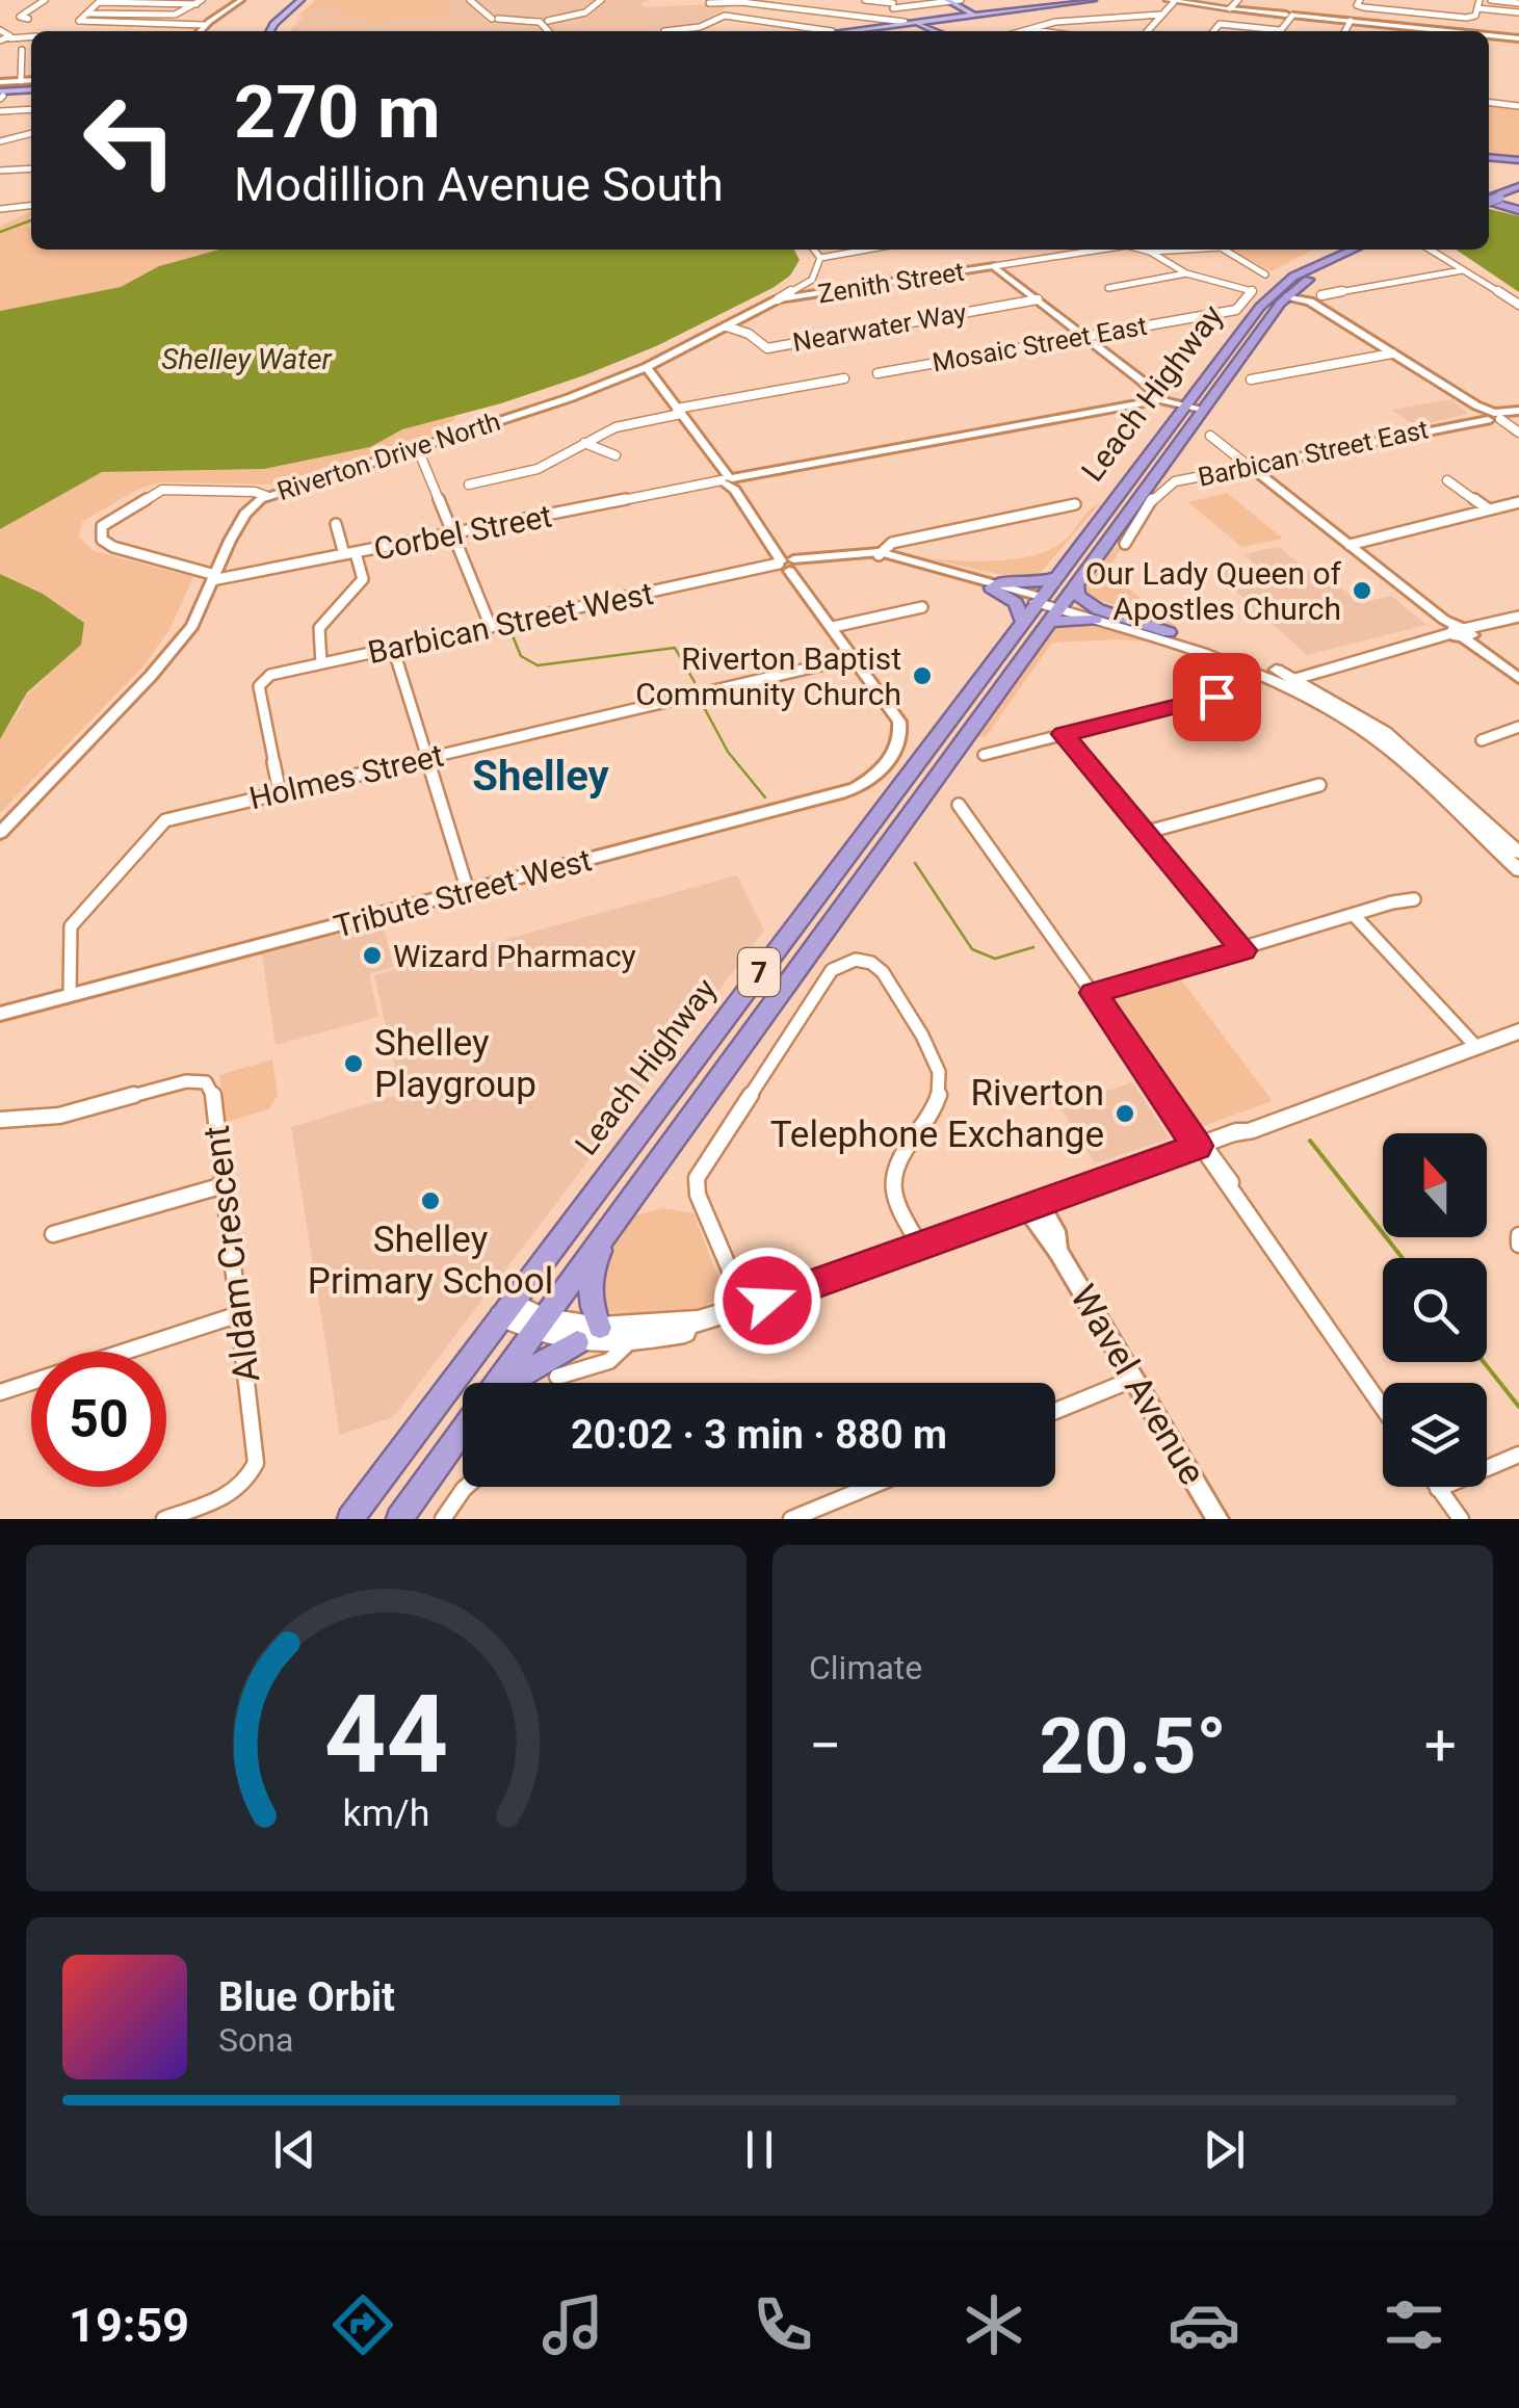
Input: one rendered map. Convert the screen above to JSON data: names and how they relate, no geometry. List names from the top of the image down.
{
  "streets": {
    "highway": ["Leach Highway", "7"],
    "street": [
      "Zenith Street",
      "Nearwater Way",
      "Mosaic Street East",
      "Barbican Street East",
      "Riverton Drive North",
      "Corbel Street",
      "Barbican Street West",
      "Holmes Street",
      "Tribute Street West",
      "Aldam Crescent",
      "Wavel Avenue"
    ]
  },
  "crossings": [
    ["Zenith Street", "Riverton Drive North"],
    ["Nearwater Way", "Riverton Drive North"],
    ["Riverton Drive North", "Corbel Street"],
    ["Barbican Street West", "Holmes Street"],
    ["Holmes Street", "Tribute Street West"]
  ],
  "districts": ["Shelley"],
  "water": ["Shelley Water"],
  "places": [
    "Our Lady Queen of Apostles Church",
    "Riverton Baptist Community Church",
    "Wizard Pharmacy",
    "Shelley Playgroup",
    "Riverton Telephone Exchange",
    "Shelley Primary School"
  ],
  "north": "top",
  "page": {
    "turn": ["270 m", "Modillion Avenue South"],
    "limit": "50",
    "trip": "20:02 · 3 min · 880 m",
    "tile": "Climate",
    "heat": ["−", "20.5°", "+"],
    "song": ["Blue Orbit", "Sona"],
    "tabs": "19:59",
    "gauge": ["44", "km/h"]
  }
}
